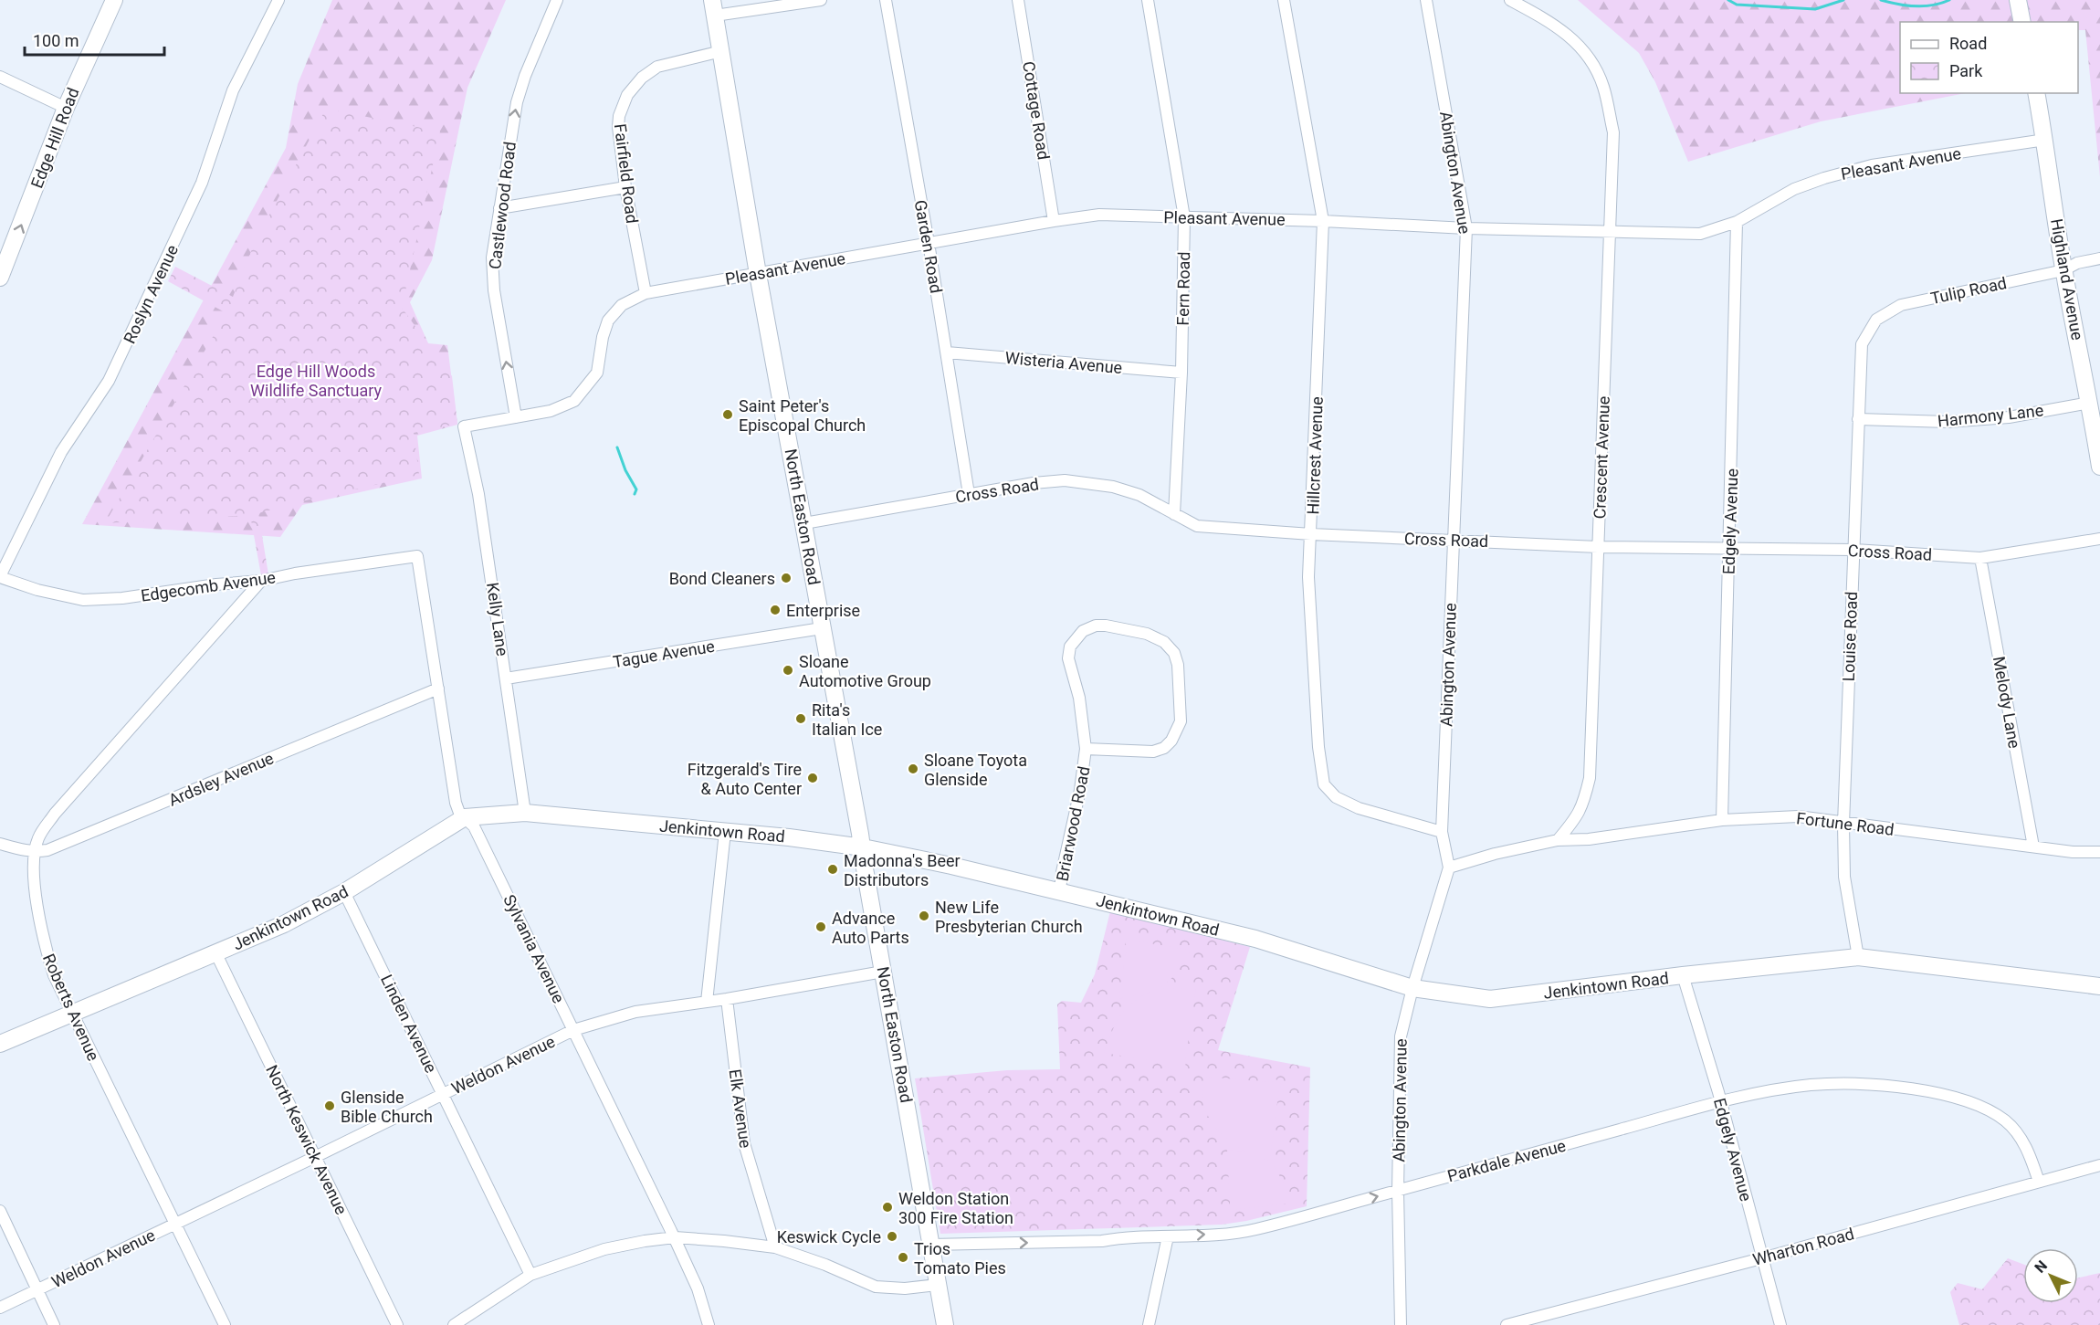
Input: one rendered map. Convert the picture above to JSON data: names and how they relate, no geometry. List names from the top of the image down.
{
  "streets": {
    "street": [
      "Cottage Road",
      "Edge Hill Road",
      "Pleasant Avenue",
      "Abington Avenue",
      "Fairfield Road",
      "Castlewood Road",
      "Garden Road",
      "Highland Avenue",
      "Fern Road",
      "Tulip Road",
      "Roslyn Avenue",
      "Wisteria Avenue",
      "Harmony Lane",
      "Hillcrest Avenue",
      "Crescent Avenue",
      "Cross Road",
      "North Easton Road",
      "Edgely Avenue",
      "Edgecomb Avenue",
      "Kelly Lane",
      "Louise Road",
      "Tague Avenue",
      "Melody Lane",
      "Ardsley Avenue",
      "Briarwood Road",
      "Fortune Road",
      "Jenkintown Road",
      "Sylvania Avenue",
      "Roberts Avenue",
      "Linden Avenue",
      "Weldon Avenue",
      "Elk Avenue",
      "North Keswick Avenue",
      "Parkdale Avenue",
      "Wharton Road"
    ]
  },
  "crossings": [
    ["Cottage Road", "Pleasant Avenue"],
    ["Pleasant Avenue", "Abington Avenue"],
    ["Pleasant Avenue", "Fairfield Road"],
    ["Pleasant Avenue", "Castlewood Road"],
    ["Pleasant Avenue", "Garden Road"],
    ["Pleasant Avenue", "Highland Avenue"],
    ["Pleasant Avenue", "Fern Road"],
    ["Pleasant Avenue", "Hillcrest Avenue"],
    ["Pleasant Avenue", "Crescent Avenue"],
    ["Pleasant Avenue", "North Easton Road"],
    ["Pleasant Avenue", "Edgely Avenue"],
    ["Pleasant Avenue", "Kelly Lane"],
    ["Abington Avenue", "Hillcrest Avenue"],
    ["Abington Avenue", "Cross Road"],
    ["Abington Avenue", "Jenkintown Road"],
    ["Abington Avenue", "Parkdale Avenue"],
    ["Fairfield Road", "North Easton Road"],
    ["Garden Road", "Wisteria Avenue"],
    ["Garden Road", "Cross Road"],
    ["Highland Avenue", "Tulip Road"],
    ["Highland Avenue", "Harmony Lane"],
    ["Fern Road", "Wisteria Avenue"],
    ["Fern Road", "Cross Road"],
    ["Tulip Road", "Louise Road"],
    ["Roslyn Avenue", "Edgecomb Avenue"],
    ["Harmony Lane", "Louise Road"],
    ["Hillcrest Avenue", "Cross Road"],
    ["Crescent Avenue", "Cross Road"],
    ["Crescent Avenue", "Fortune Road"],
    ["Cross Road", "North Easton Road"],
    ["Cross Road", "Edgely Avenue"],
    ["Cross Road", "Louise Road"],
    ["Cross Road", "Melody Lane"],
    ["North Easton Road", "Tague Avenue"],
    ["North Easton Road", "Jenkintown Road"],
    ["North Easton Road", "Weldon Avenue"],
    ["North Easton Road", "Parkdale Avenue"],
    ["Edgely Avenue", "Fortune Road"],
    ["Edgely Avenue", "Jenkintown Road"],
    ["Edgely Avenue", "Parkdale Avenue"],
    ["Edgely Avenue", "Wharton Road"],
    ["Edgecomb Avenue", "Sylvania Avenue"],
    ["Edgecomb Avenue", "Roberts Avenue"],
    ["Kelly Lane", "Tague Avenue"],
    ["Kelly Lane", "Jenkintown Road"],
    ["Louise Road", "Fortune Road"],
    ["Louise Road", "Jenkintown Road"],
    ["Melody Lane", "Fortune Road"],
    ["Ardsley Avenue", "Sylvania Avenue"],
    ["Ardsley Avenue", "Roberts Avenue"],
    ["Briarwood Road", "Jenkintown Road"],
    ["Jenkintown Road", "Sylvania Avenue"],
    ["Jenkintown Road", "Roberts Avenue"],
    ["Jenkintown Road", "Linden Avenue"],
    ["Jenkintown Road", "North Keswick Avenue"],
    ["Sylvania Avenue", "Weldon Avenue"],
    ["Roberts Avenue", "Weldon Avenue"],
    ["Linden Avenue", "Weldon Avenue"],
    ["Weldon Avenue", "Elk Avenue"],
    ["Weldon Avenue", "North Keswick Avenue"],
    ["Parkdale Avenue", "Wharton Road"]
  ],
  "one_way": ["Edge Hill Road", "Castlewood Road", "Parkdale Avenue"],
  "parks": ["Edge Hill Woods Wildlife Sanctuary"],
  "places": [
    "Saint Peter's Episcopal Church",
    "Bond Cleaners",
    "Enterprise",
    "Sloane Automotive Group",
    "Rita's Italian Ice",
    "Sloane Toyota Glenside",
    "Fitzgerald's Tire & Auto Center",
    "Madonna's Beer Distributors",
    "New Life Presbyterian Church",
    "Advance Auto Parts",
    "Glenside Bible Church",
    "Weldon Station 300 Fire Station",
    "Keswick Cycle",
    "Trios Tomato Pies"
  ],
  "legend": ["Road", "Park"],
  "scale_bar": "100 m",
  "north": "top left"
}
